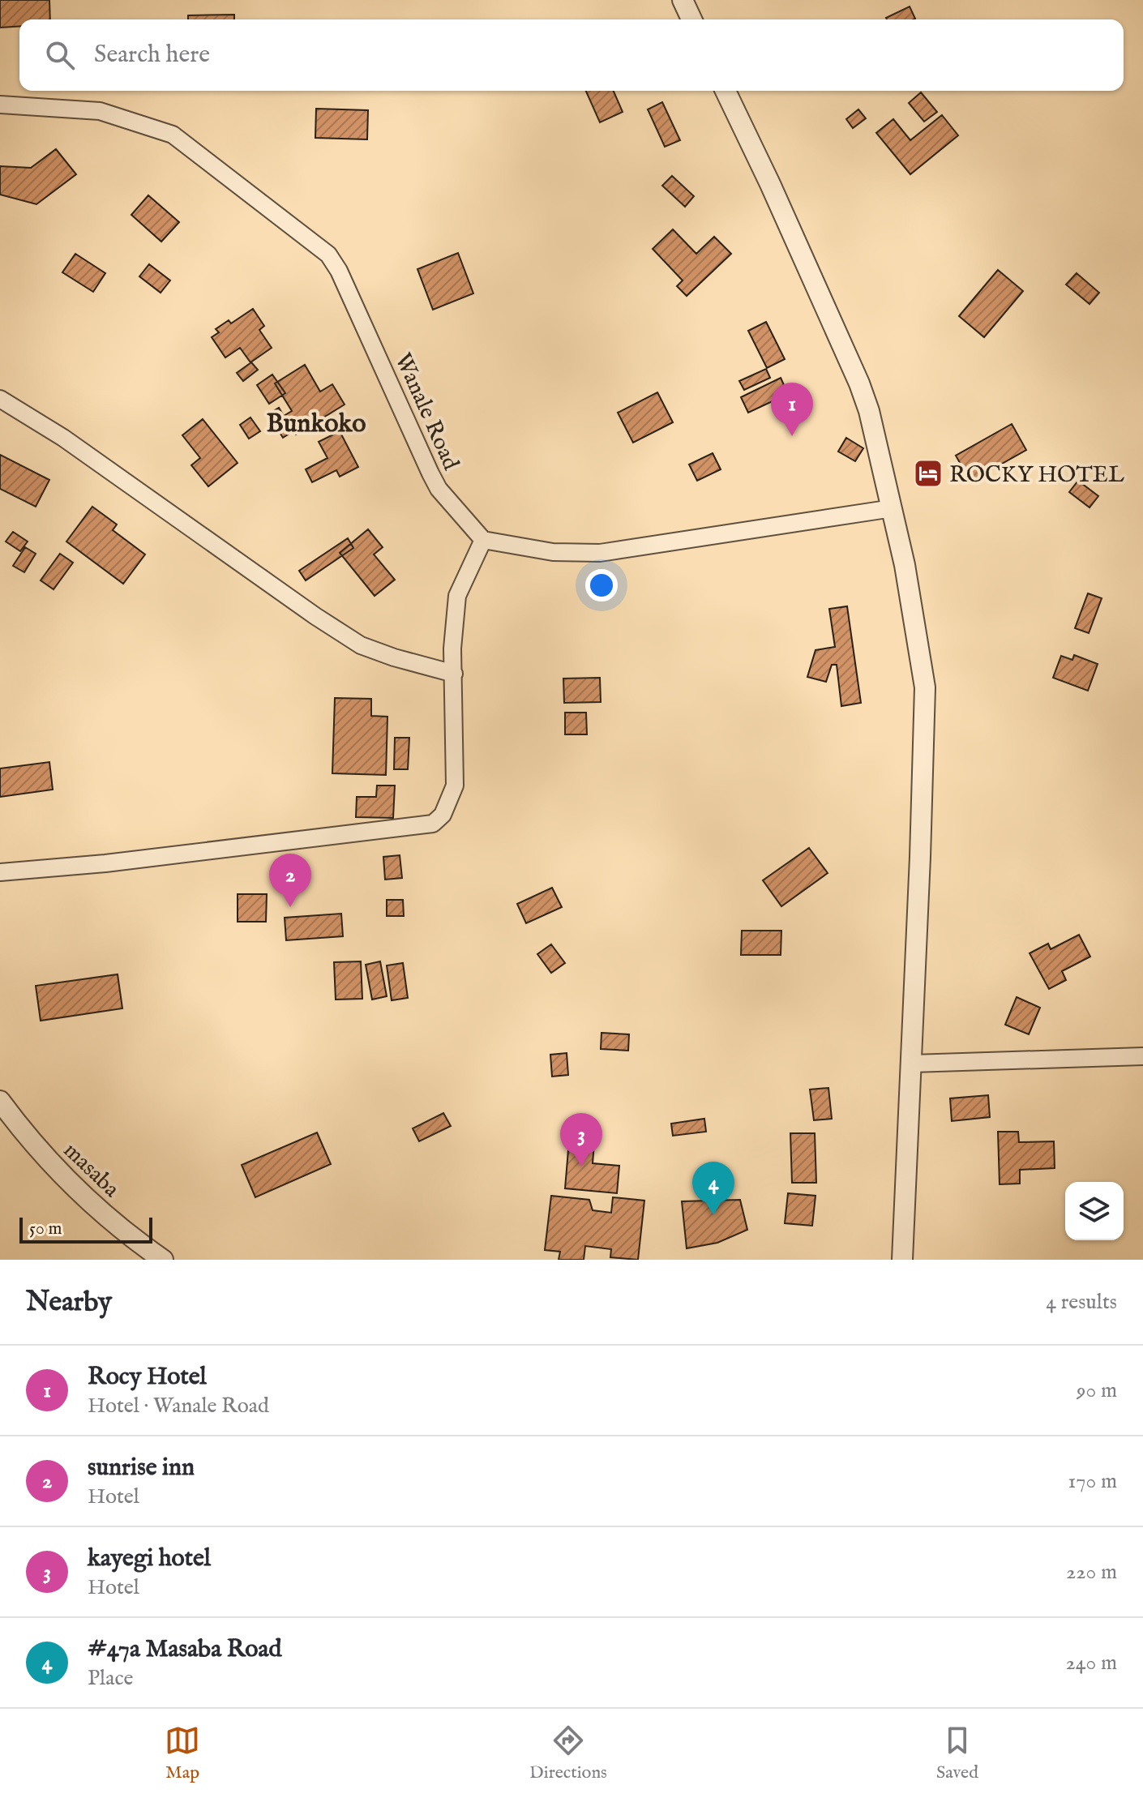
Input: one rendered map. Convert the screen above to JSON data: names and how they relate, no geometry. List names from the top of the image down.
{
  "streets": {
    "street": ["Wanale Road", "masaba"]
  },
  "districts": ["Bunkoko"],
  "places": {
    "hotel": ["ROCKY HOTEL"]
  },
  "scale_bar": "50 m",
  "page": {
    "search": "Search here",
    "pins": [
      "1",
      "2",
      "3",
      "4"
    ],
    "scale": "50 m",
    "heading": ["Nearby", "4 results"],
    "list": [
      {
        "mark": "1",
        "name": "Rocy Hotel",
        "note": "Hotel · Wanale Road",
        "value": "90 m"
      },
      {
        "mark": "2",
        "name": "sunrise inn",
        "note": "Hotel",
        "value": "170 m"
      },
      {
        "mark": "3",
        "name": "kayegi hotel",
        "note": "Hotel",
        "value": "220 m"
      },
      {
        "mark": "4",
        "name": "#47a Masaba Road",
        "note": "Place",
        "value": "240 m"
      }
    ],
    "nav": ["Map", "Directions", "Saved"]
  }
}
